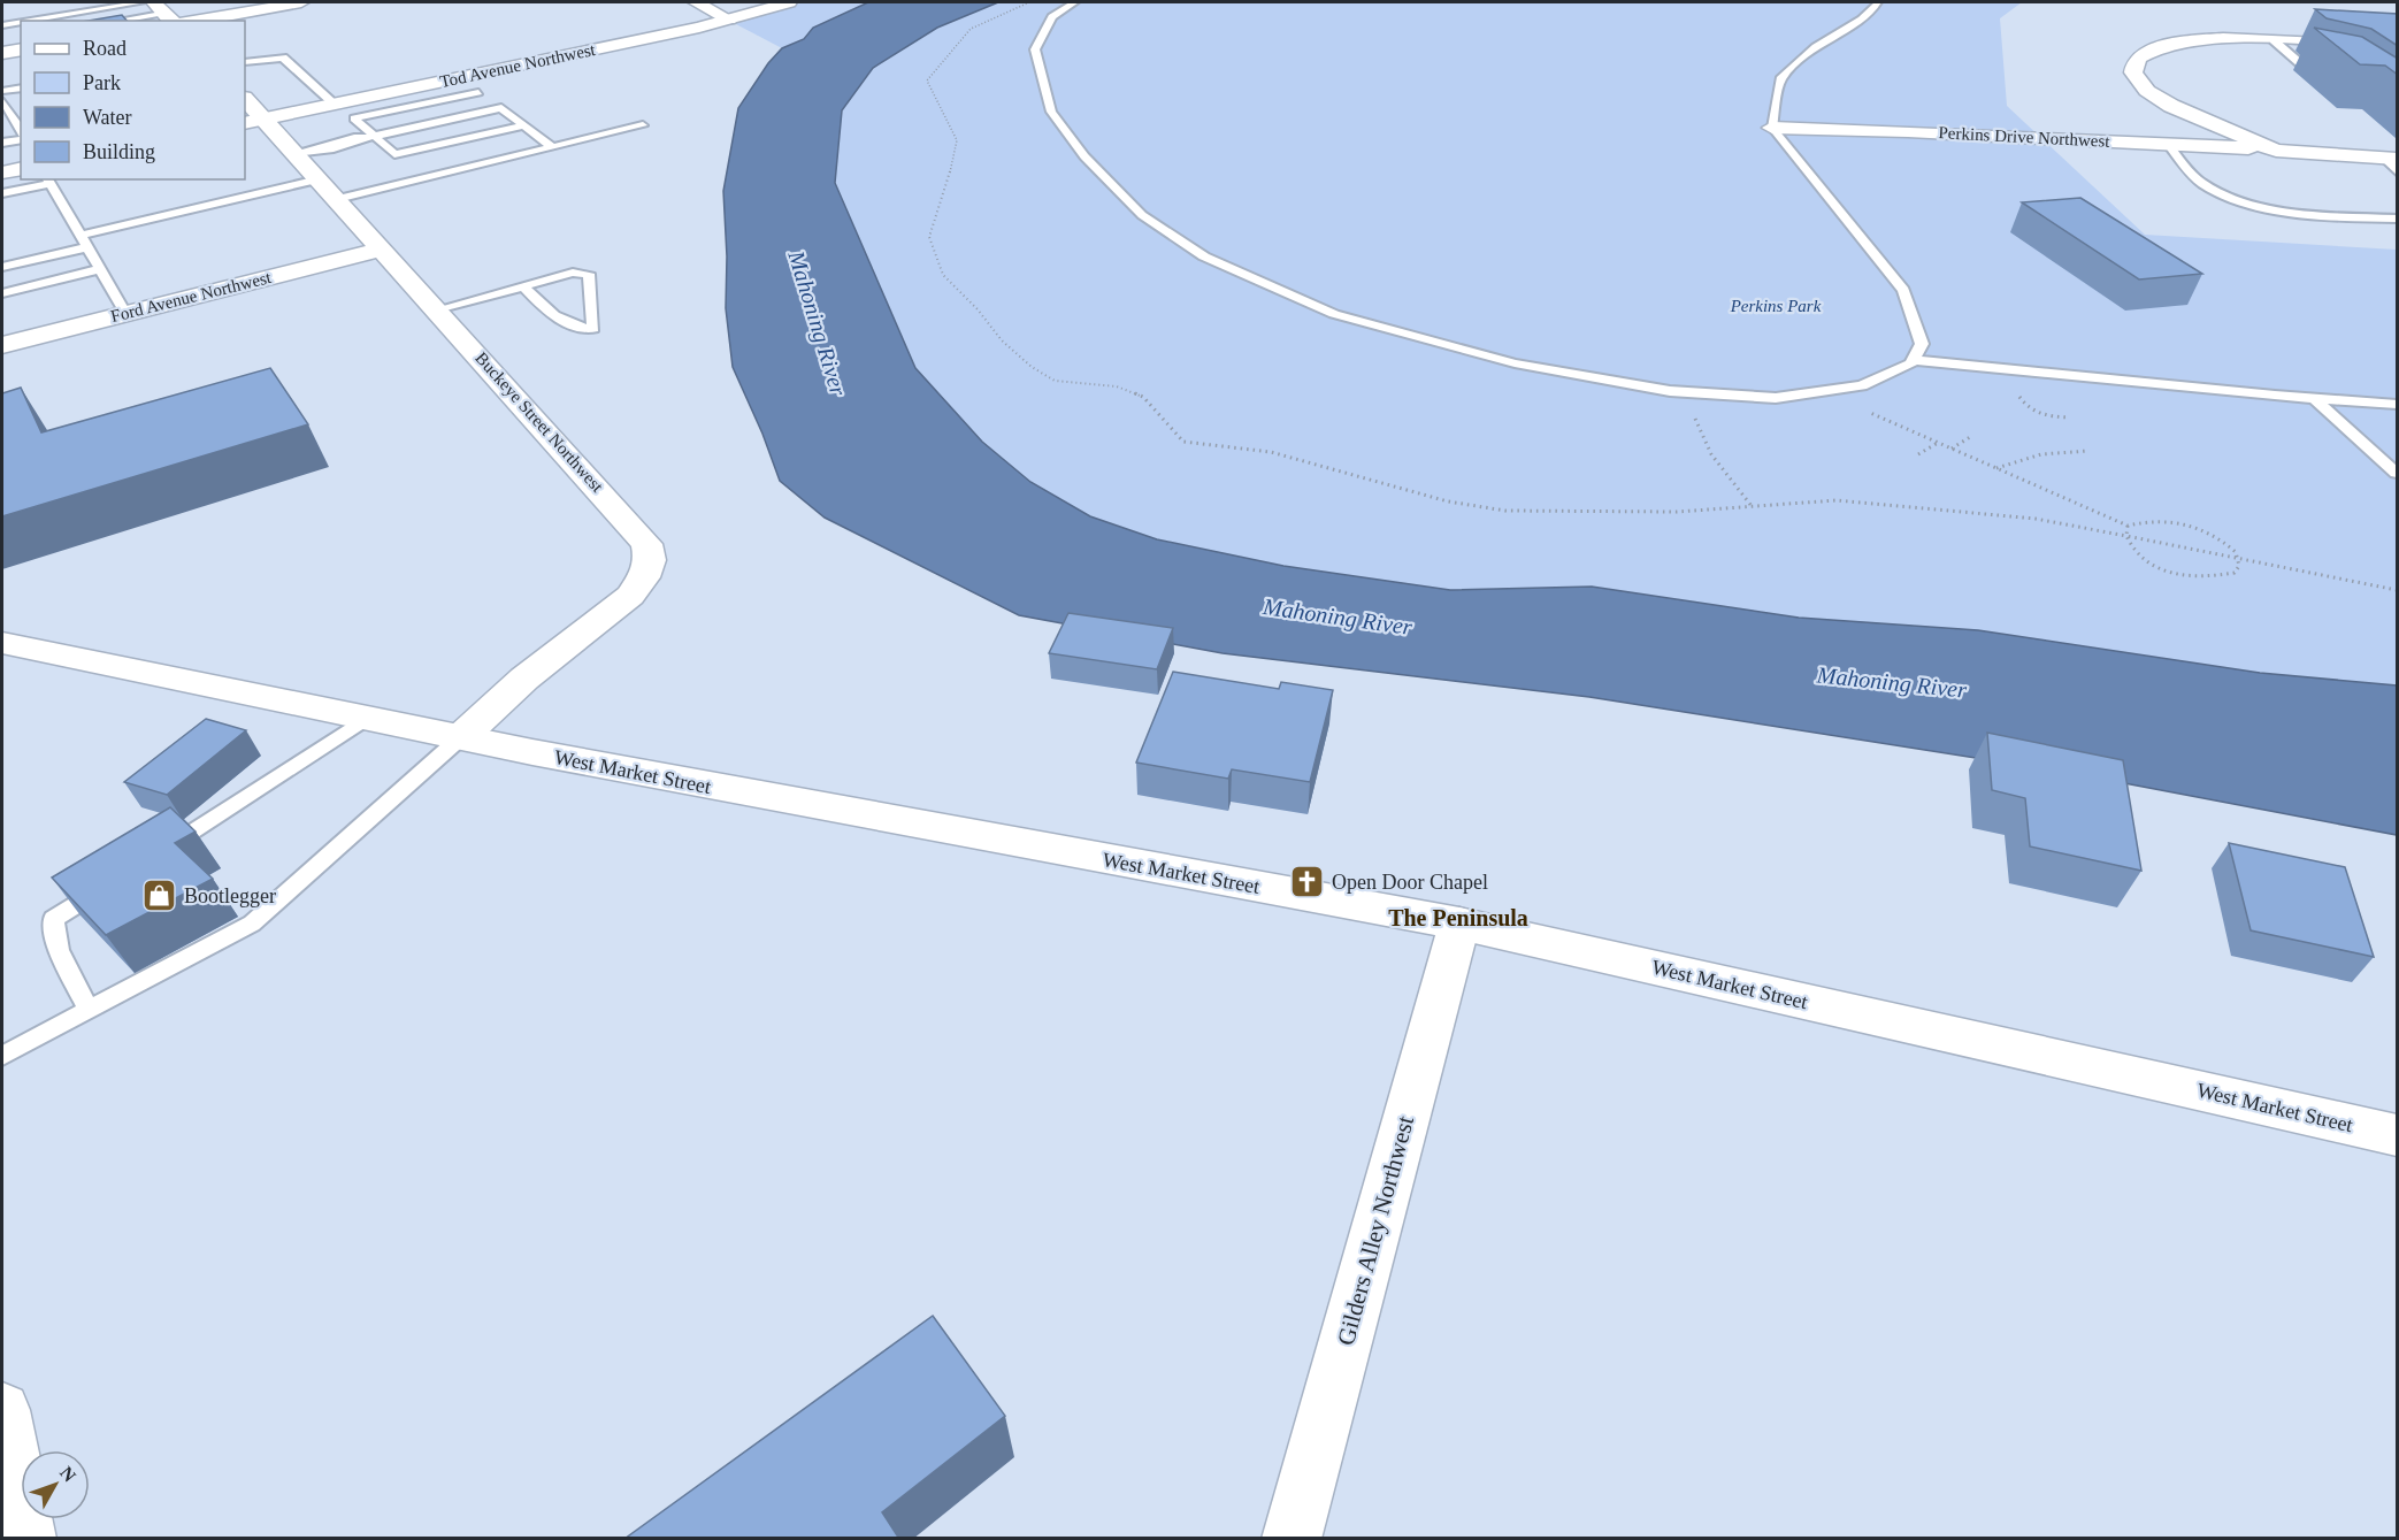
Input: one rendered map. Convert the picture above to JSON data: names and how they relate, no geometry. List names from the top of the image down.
{
  "streets": {
    "street": [
      "Tod Avenue Northwest",
      "Perkins Drive Northwest",
      "Ford Avenue Northwest",
      "Buckeye Street Northwest",
      "West Market Street",
      "Gilders Alley Northwest"
    ]
  },
  "crossings": [
    ["Tod Avenue Northwest", "Buckeye Street Northwest"],
    ["Ford Avenue Northwest", "Buckeye Street Northwest"],
    ["Buckeye Street Northwest", "West Market Street"],
    ["West Market Street", "Gilders Alley Northwest"]
  ],
  "districts": ["The Peninsula"],
  "water": ["Mahoning River"],
  "parks": ["Perkins Park"],
  "places": {
    "church": ["Open Door Chapel"],
    "shop": ["Bootlegger"]
  },
  "legend": [
    "Road",
    "Park",
    "Water",
    "Building"
  ],
  "north": "top right"
}
